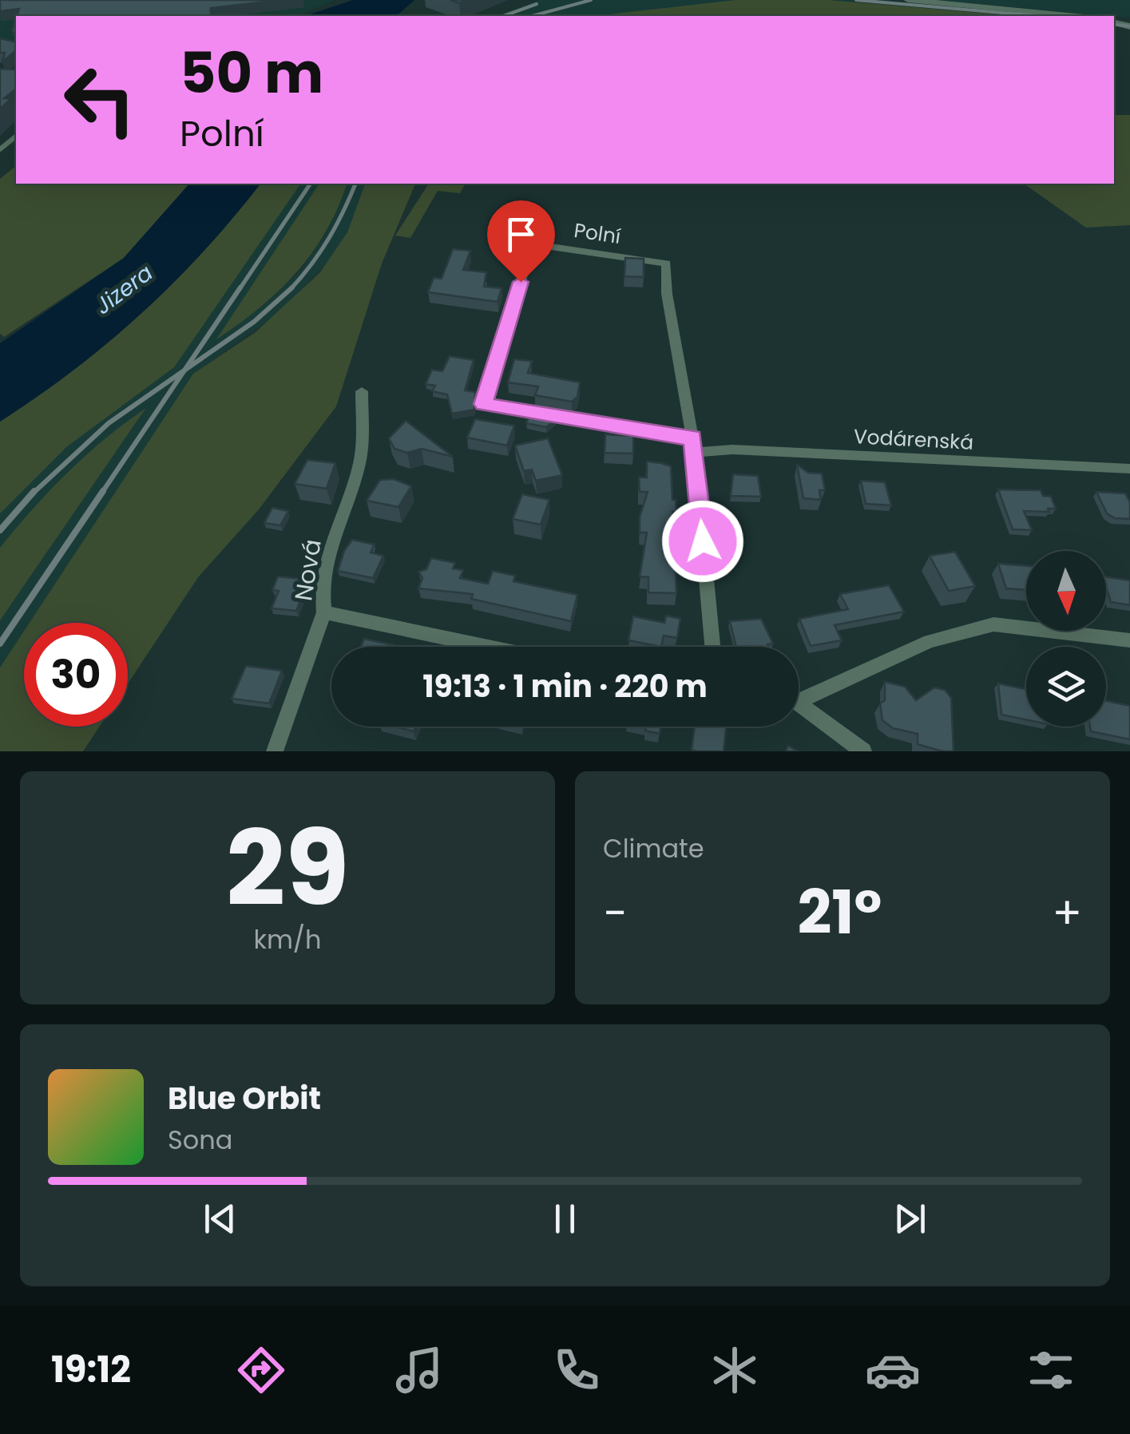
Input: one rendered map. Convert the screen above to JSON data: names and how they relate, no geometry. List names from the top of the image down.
{
  "streets": {
    "street": ["Polní", "Vodárenská", "Nová"]
  },
  "crossings": [
    ["Polní", "Vodárenská"]
  ],
  "water": ["Jizera"],
  "north": "bottom",
  "page": {
    "turn": ["50 m", "Polní"],
    "limit": "30",
    "trip": "19:13 · 1 min · 220 m",
    "tile": [
      ["29", "km/h"],
      "Climate"
    ],
    "heat": ["−", "21°", "+"],
    "song": ["Blue Orbit", "Sona"],
    "tabs": "19:12"
  }
}
